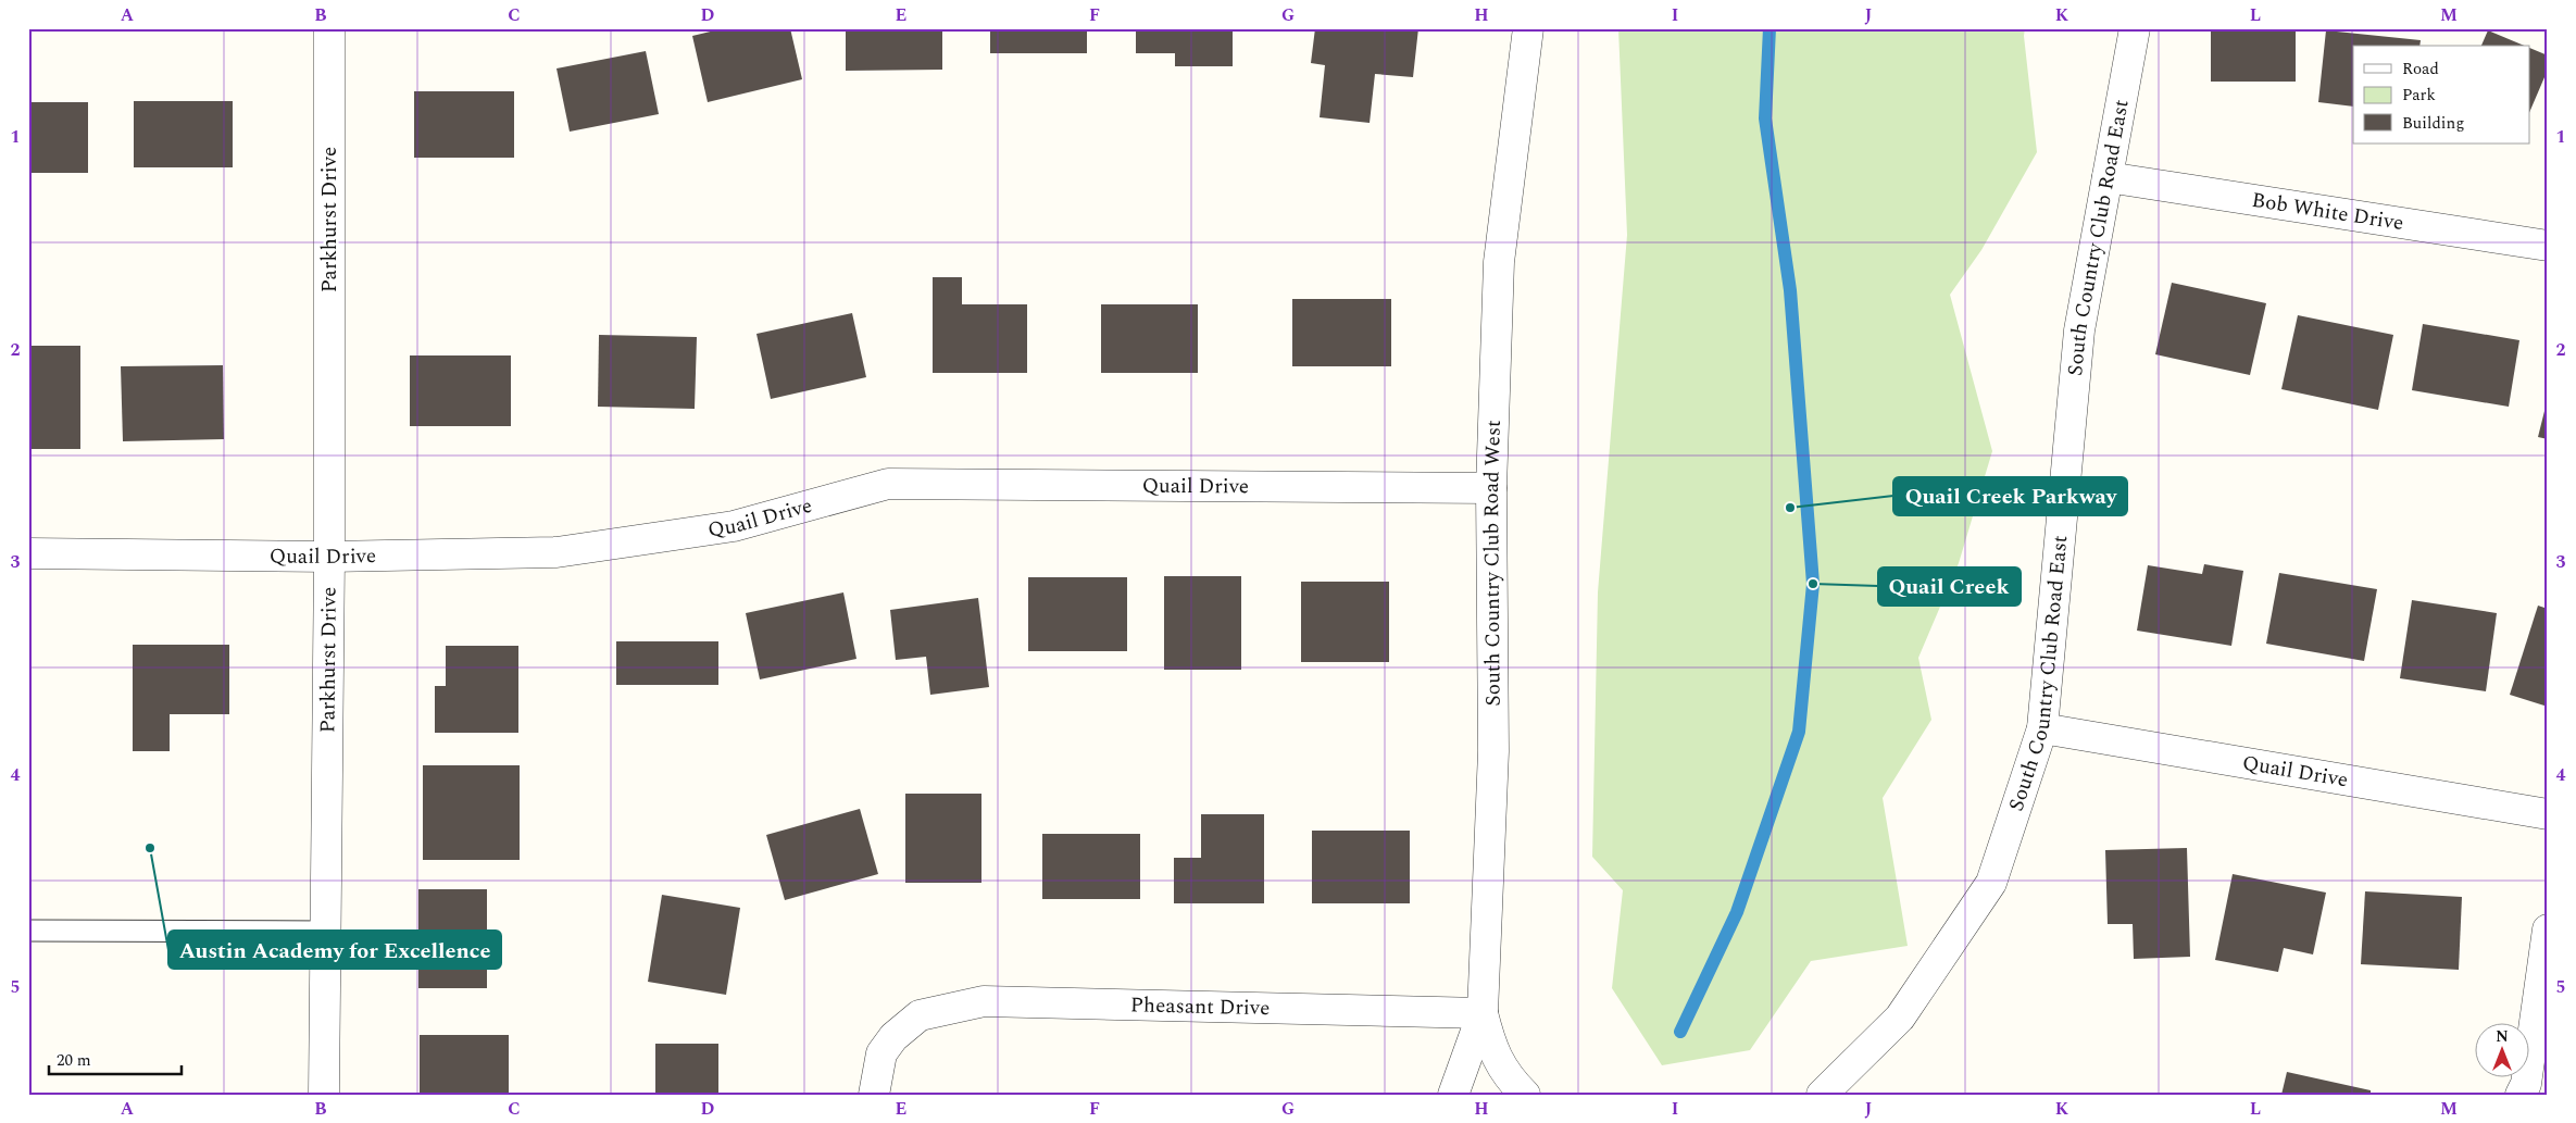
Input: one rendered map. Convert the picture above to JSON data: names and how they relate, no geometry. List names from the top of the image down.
{
  "streets": {
    "street": [
      "Bob White Drive",
      "Parkhurst Drive",
      "South Country Club Road East",
      "Quail Drive",
      "South Country Club Road West",
      "Pheasant Drive"
    ]
  },
  "crossings": [
    ["Bob White Drive", "South Country Club Road East"],
    ["Parkhurst Drive", "Quail Drive"],
    ["South Country Club Road East", "Quail Drive"],
    ["Quail Drive", "South Country Club Road West"],
    ["South Country Club Road West", "Pheasant Drive"]
  ],
  "places": ["Quail Creek Parkway", "Quail Creek", "Austin Academy for Excellence"],
  "legend": ["Road", "Park", "Building"],
  "scale_bar": "20 m",
  "north": "top",
  "grid": {
    "columns": [
      "A",
      "B",
      "C",
      "D",
      "E",
      "F",
      "G",
      "H",
      "I",
      "J",
      "K",
      "L",
      "M"
    ],
    "rows": [
      "1",
      "2",
      "3",
      "4",
      "5"
    ]
  }
}
